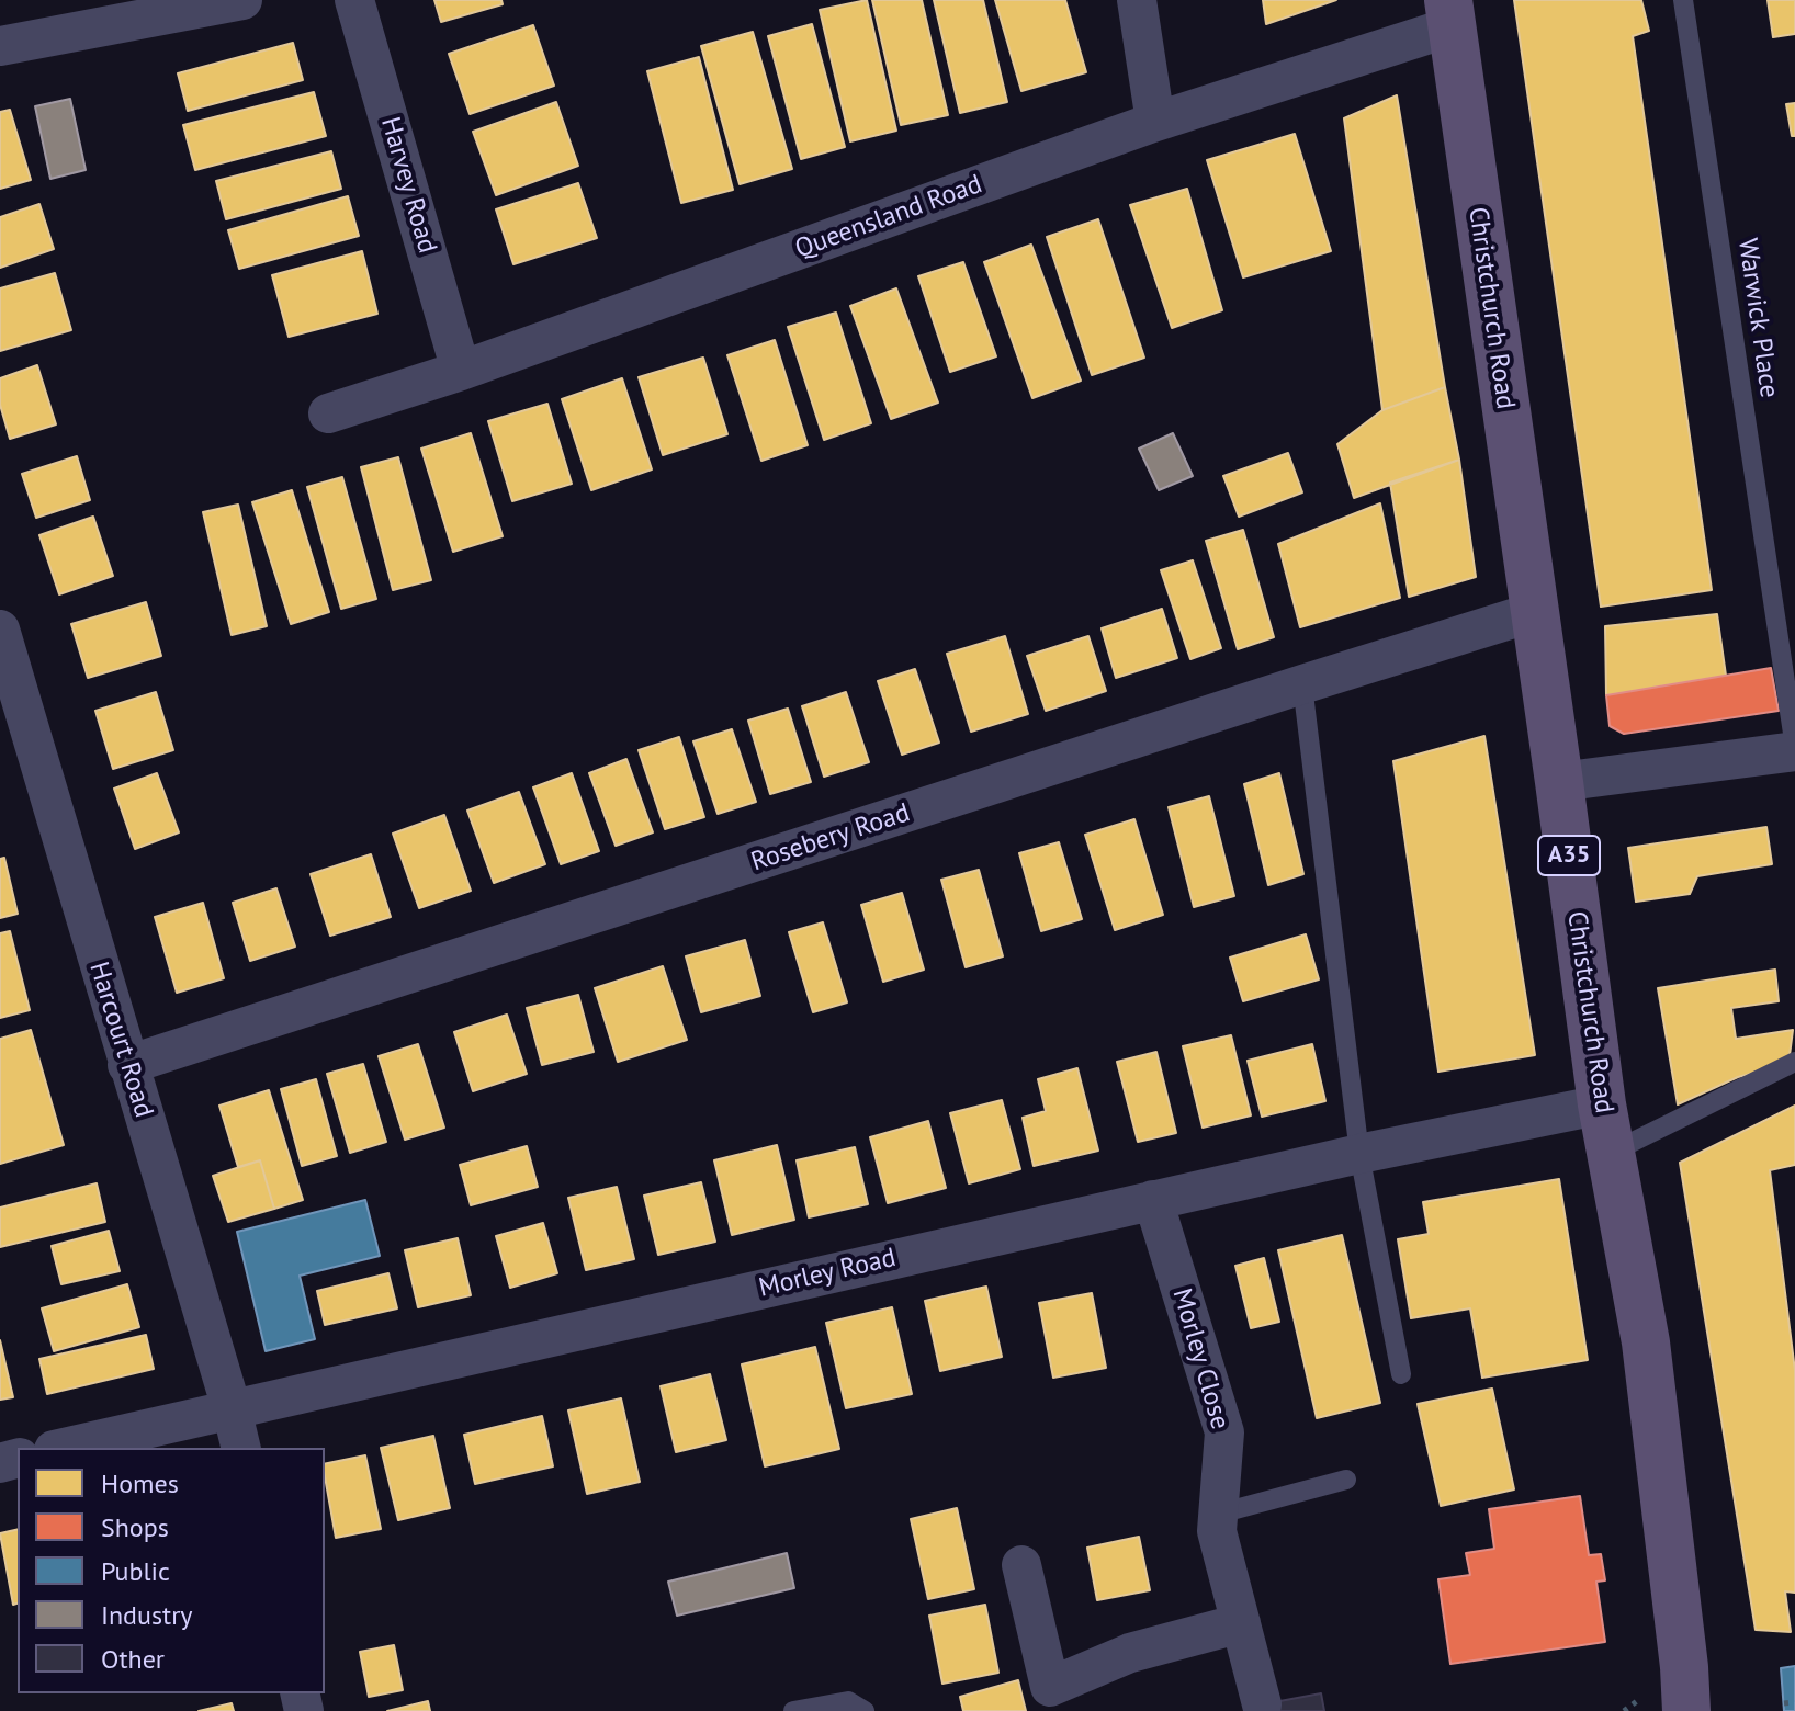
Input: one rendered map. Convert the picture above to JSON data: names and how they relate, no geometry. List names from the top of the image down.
{
  "streets": {
    "main road": ["Christchurch Road", "A35"],
    "street": [
      "Harvey Road",
      "Queensland Road",
      "Rosebery Road",
      "Harcourt Road",
      "Morley Road",
      "Morley Close"
    ],
    "lane": ["Warwick Place"]
  },
  "crossings": [
    ["Harvey Road", "Queensland Road"],
    ["Queensland Road", "Christchurch Road"],
    ["Christchurch Road", "Rosebery Road"],
    ["Christchurch Road", "Morley Road"],
    ["Rosebery Road", "Harcourt Road"],
    ["Harcourt Road", "Morley Road"],
    ["Morley Road", "Morley Close"]
  ],
  "legend": [
    "Homes",
    "Shops",
    "Public",
    "Industry",
    "Other"
  ]
}
